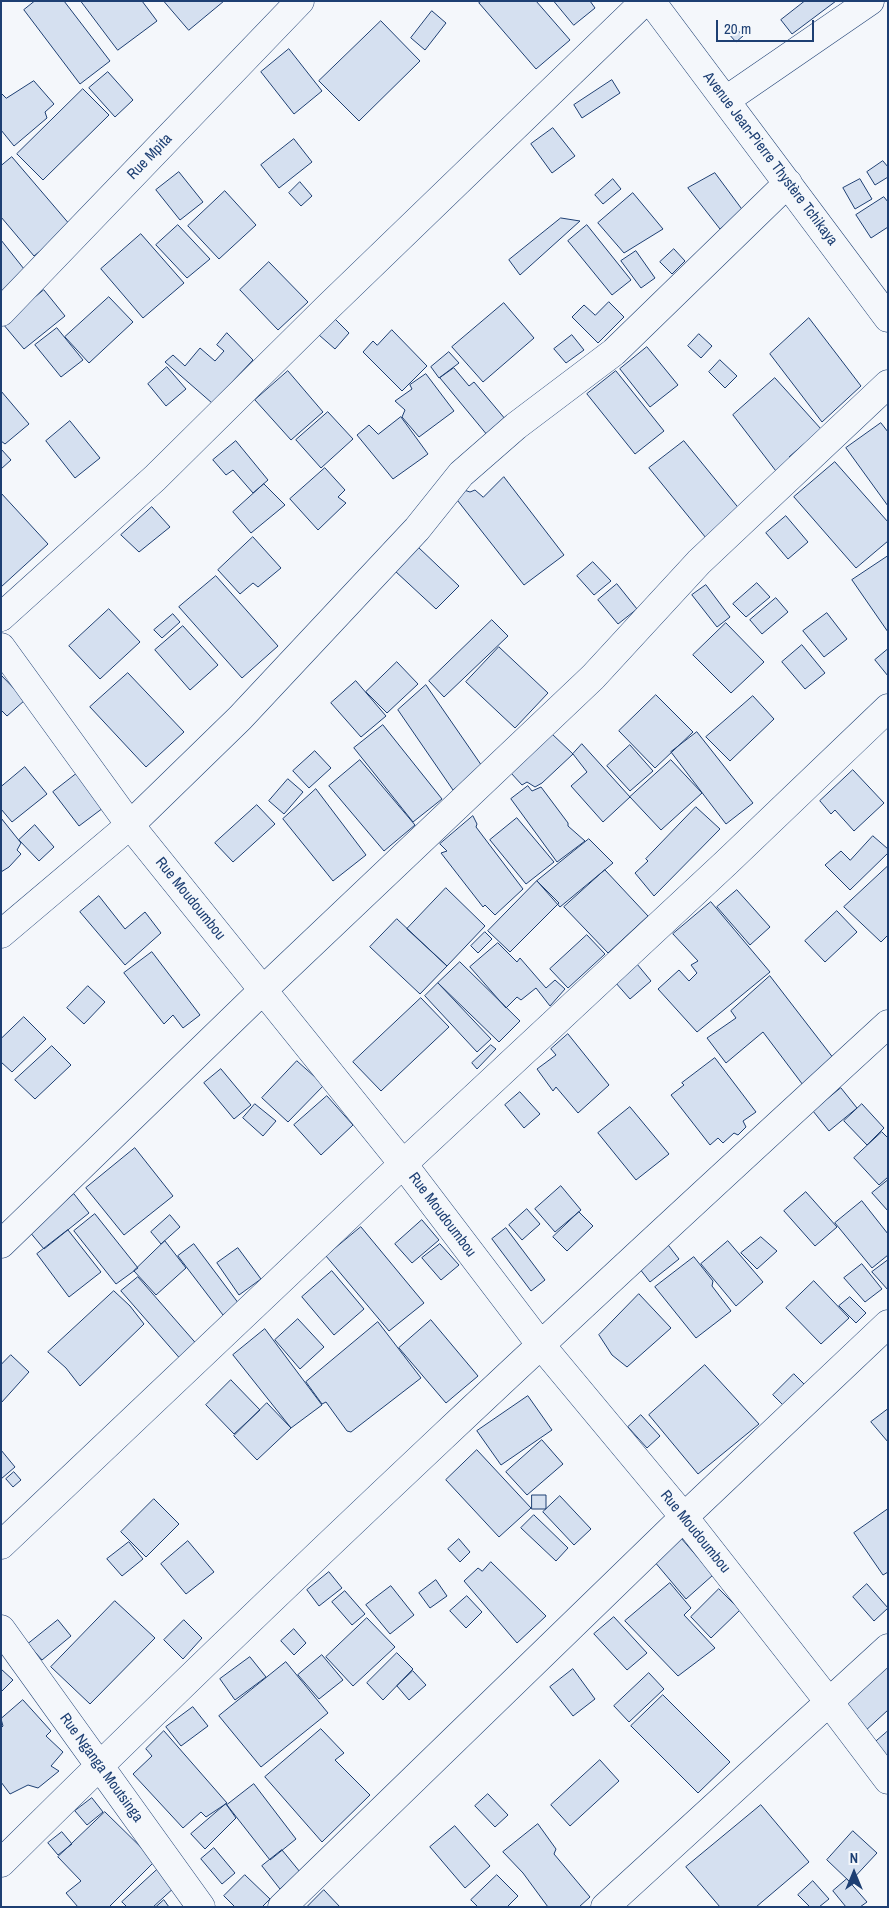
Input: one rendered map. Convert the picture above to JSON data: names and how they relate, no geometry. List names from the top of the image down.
{
  "streets": {
    "street": [
      "Rue Mpita",
      "Avenue Jean-Pierre Thystère Tchikaya",
      "Rue Moudoumbou",
      "Rue Nganga Moutsinga"
    ]
  },
  "scale_bar": "20 m",
  "north": "top"
}
